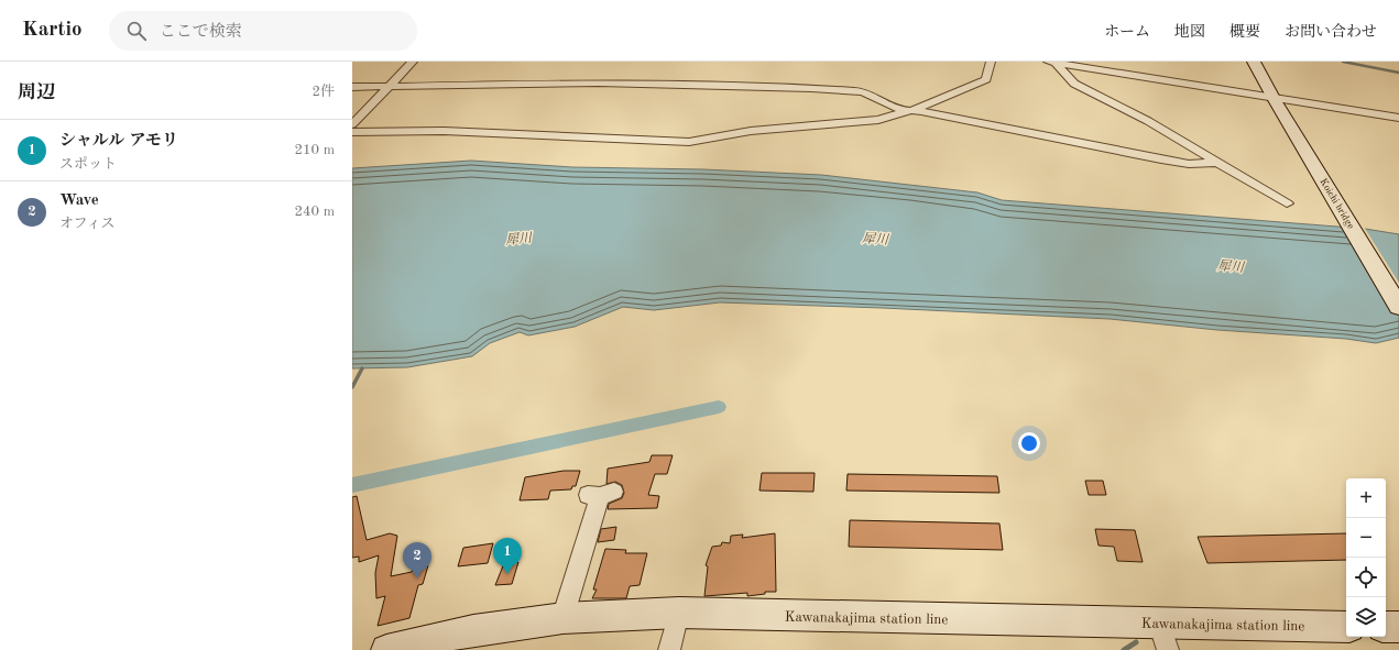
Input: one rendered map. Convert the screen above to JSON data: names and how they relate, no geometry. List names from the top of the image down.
{
  "streets": {
    "main road": ["Koichi bridge", "Kawanakajima station line"]
  },
  "water": ["犀川"],
  "page": {
    "header": "Kartio",
    "search": "ここで検索",
    "nav": [
      "ホーム",
      "地図",
      "概要",
      "お問い合わせ"
    ],
    "heading": ["周辺", "2件"],
    "list": [
      {
        "mark": "1",
        "name": "シャルル アモリ",
        "note": "スポット",
        "value": "210 m"
      },
      {
        "mark": "2",
        "name": "Wave",
        "note": "オフィス",
        "value": "240 m"
      }
    ],
    "map_buttons": ["+", "−"],
    "pins": ["1", "2"]
  }
}
